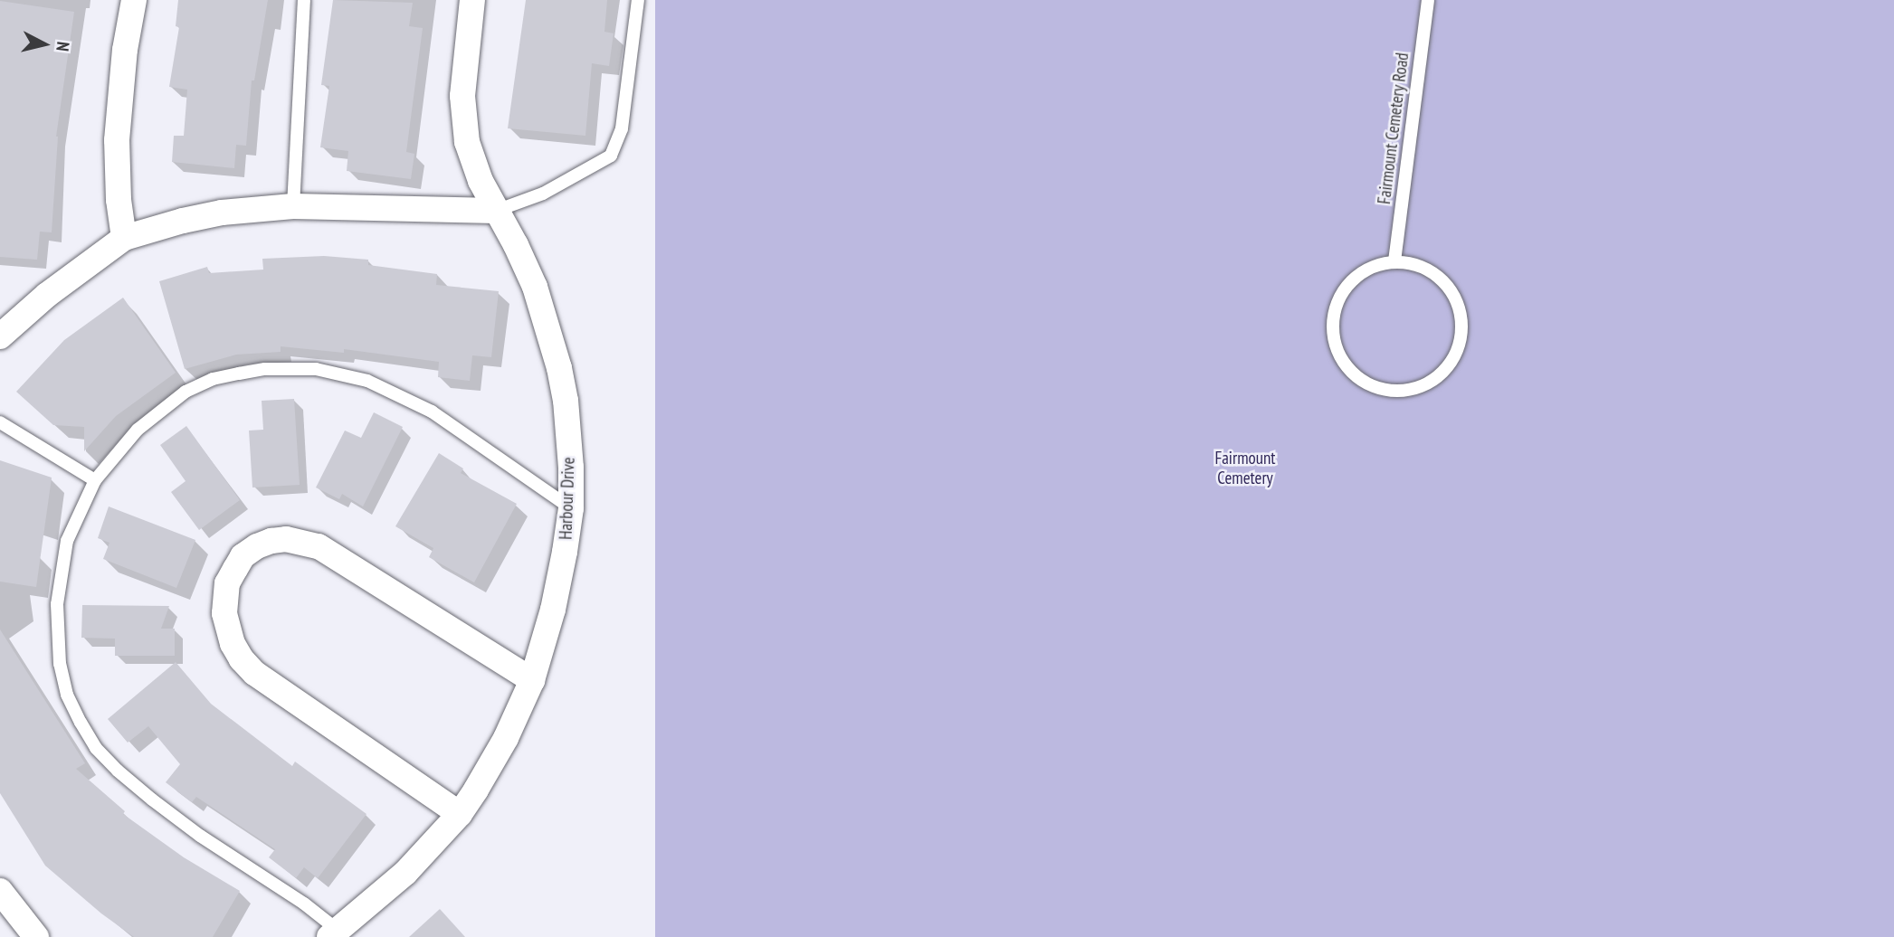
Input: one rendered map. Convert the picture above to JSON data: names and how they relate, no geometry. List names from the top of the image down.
{
  "streets": {
    "street": ["Harbour Drive"],
    "lane": ["Fairmount Cemetery Road"]
  },
  "parks": ["Fairmount Cemetery"],
  "north": "right"
}
